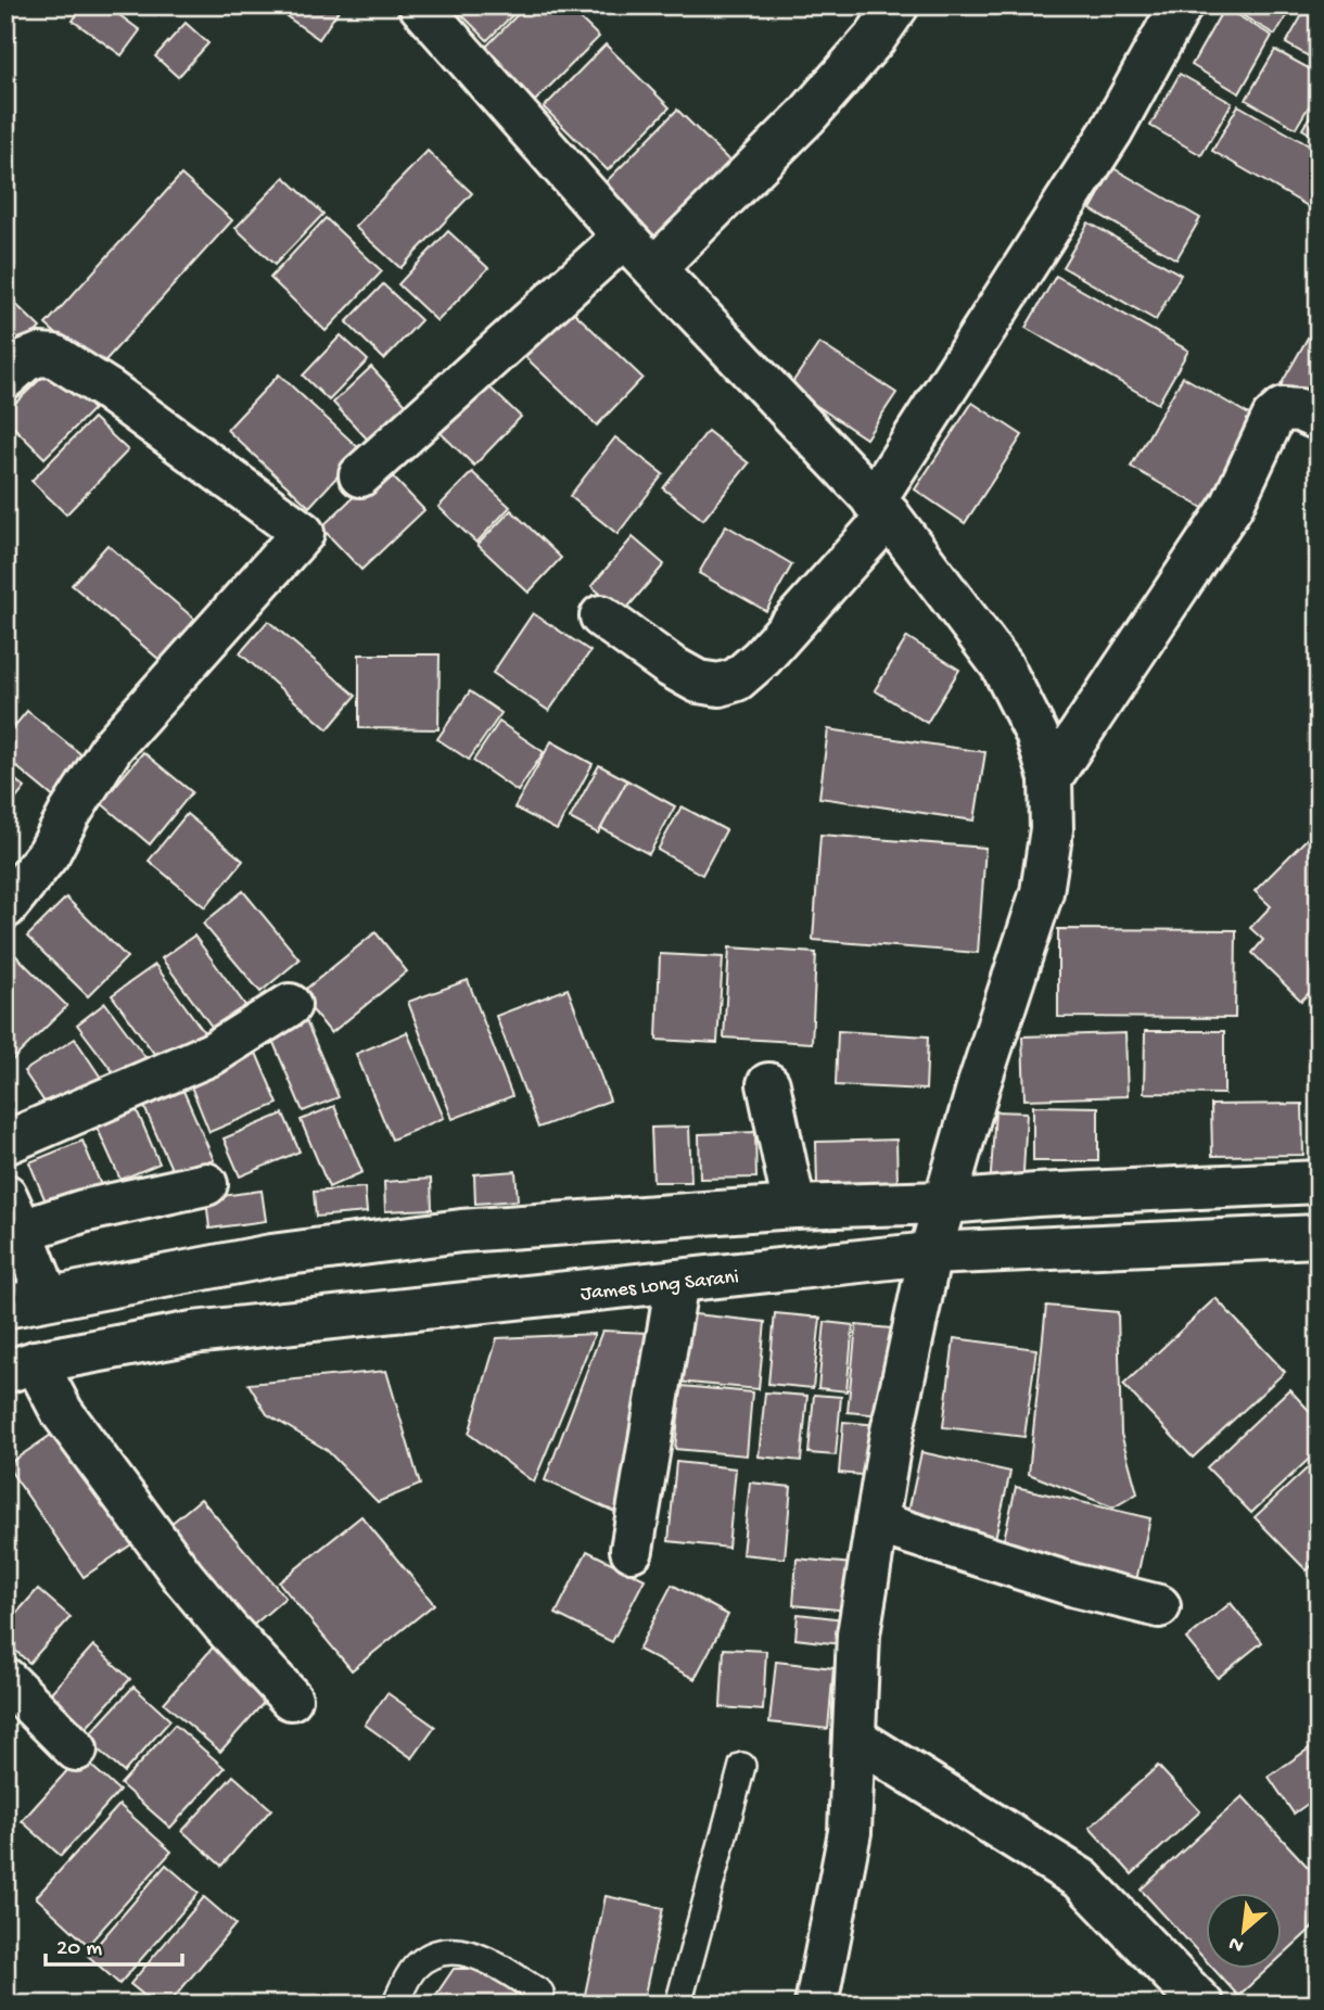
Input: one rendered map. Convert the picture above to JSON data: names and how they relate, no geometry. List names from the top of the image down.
{
  "streets": {
    "street": ["James Long Sarani"]
  },
  "scale_bar": "20 m",
  "north": "bottom left"
}
